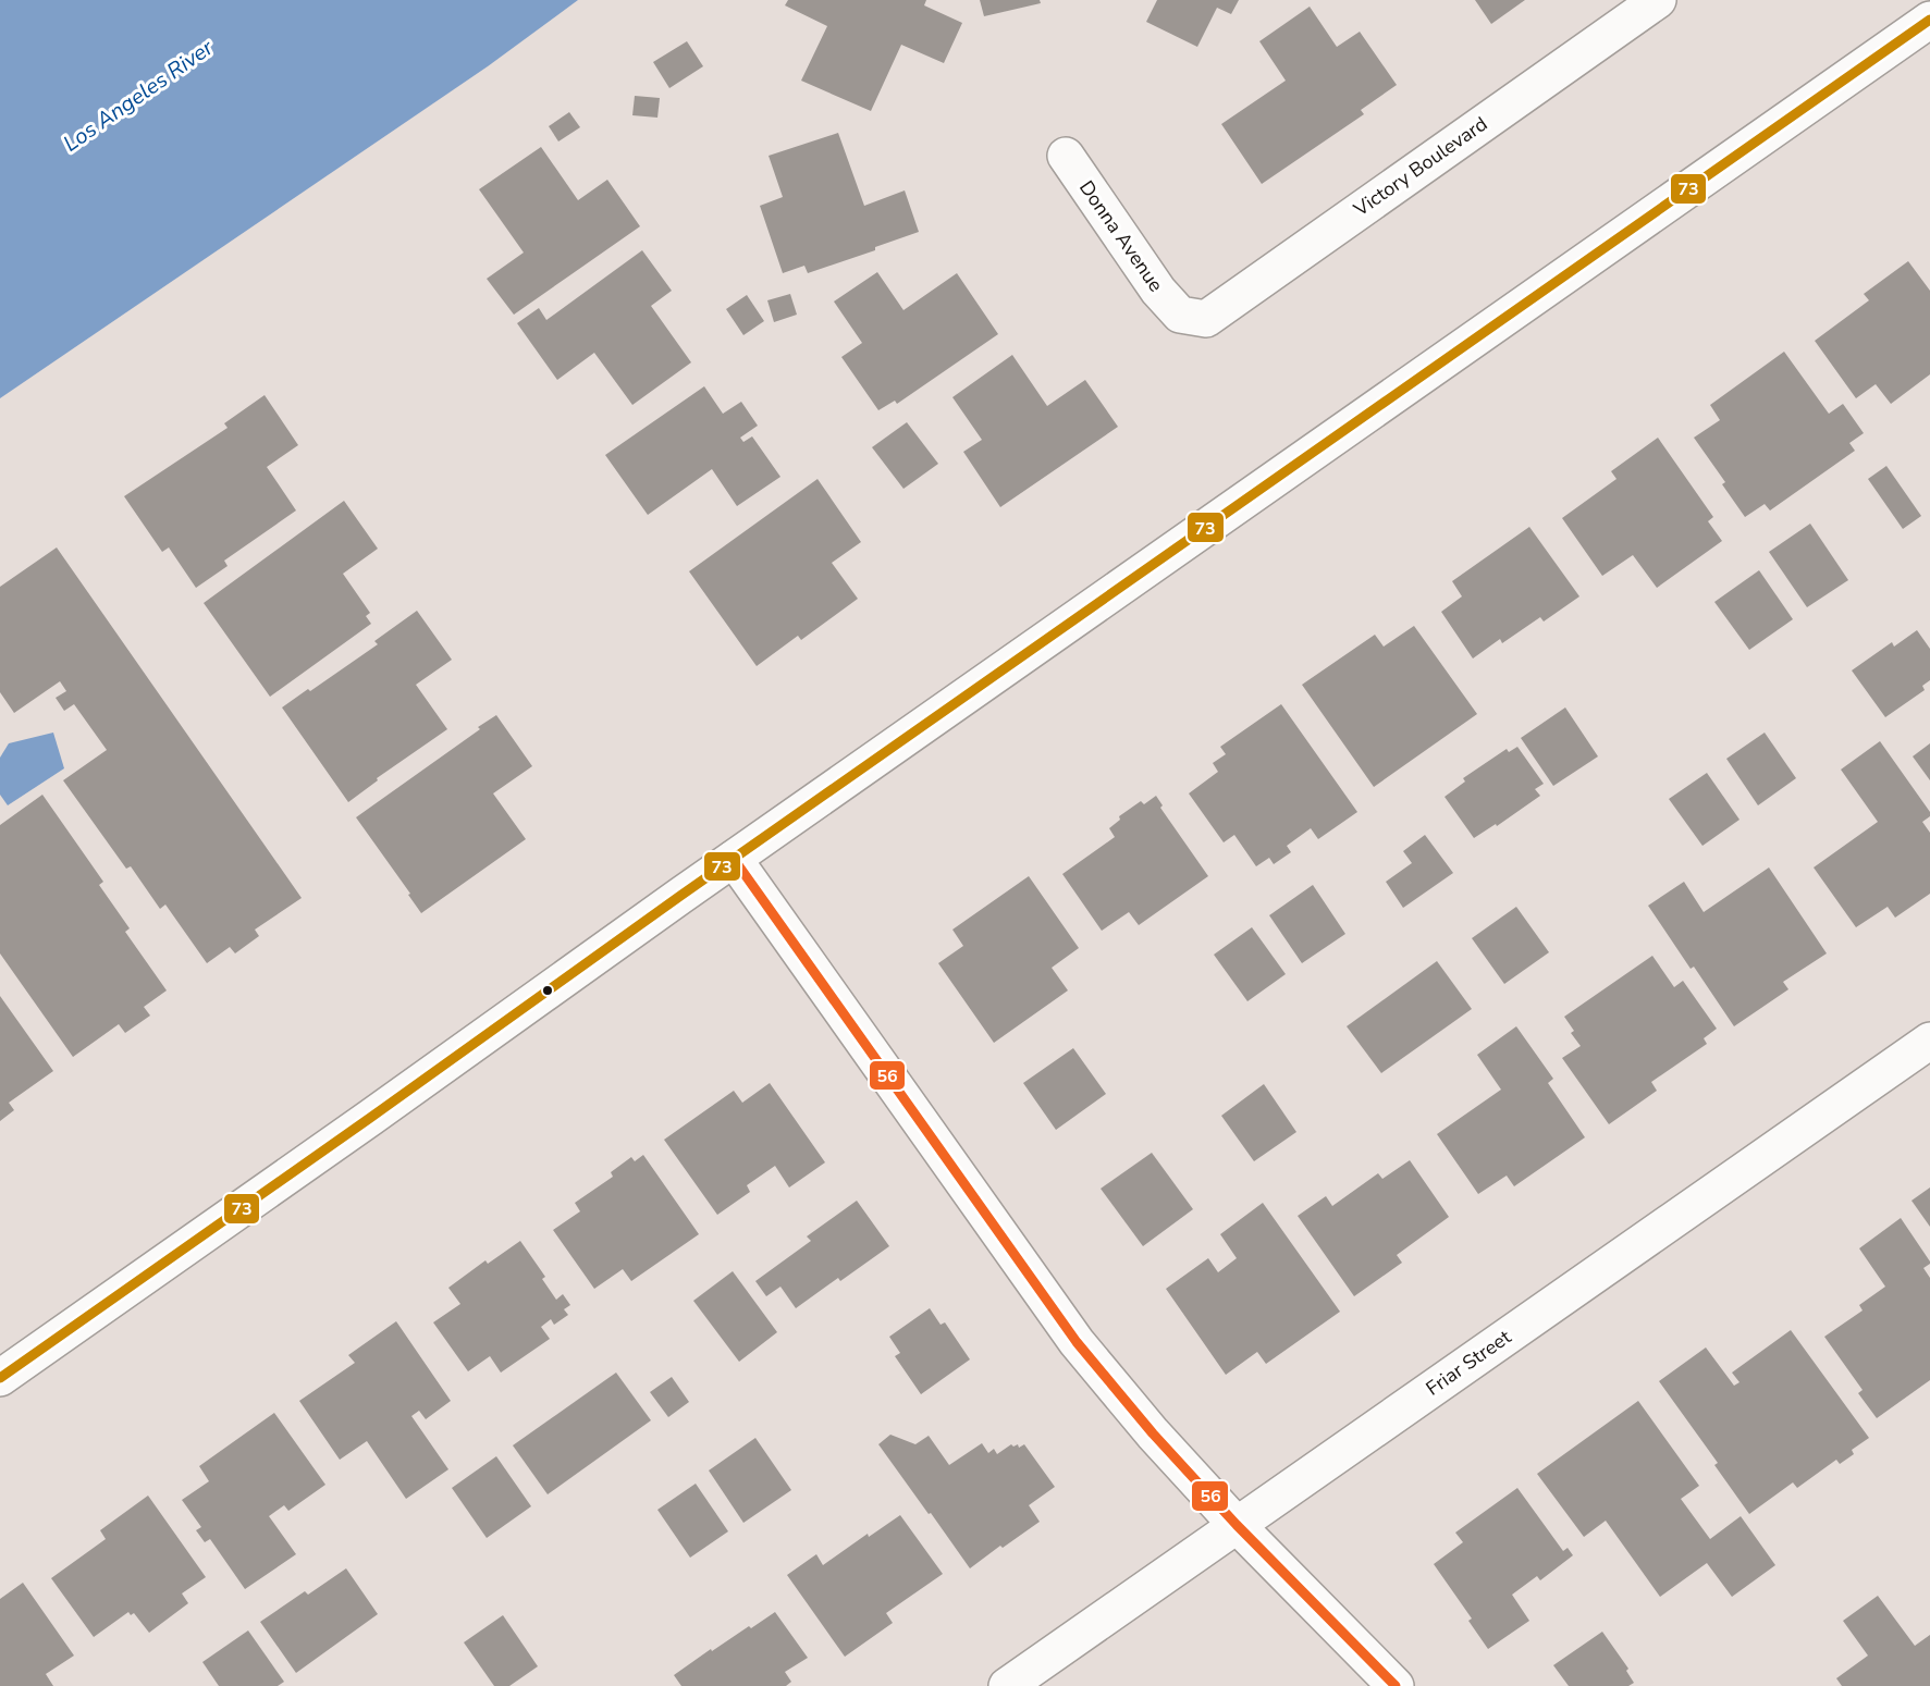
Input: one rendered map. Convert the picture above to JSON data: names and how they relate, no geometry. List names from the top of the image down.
{
  "streets": {
    "street": ["Victory Boulevard", "Donna Avenue", "Friar Street"]
  },
  "crossings": [
    ["Victory Boulevard", "Donna Avenue"]
  ],
  "water": ["Los Angeles River"],
  "lines": ["transit line 73", "transit line 56"]
}
